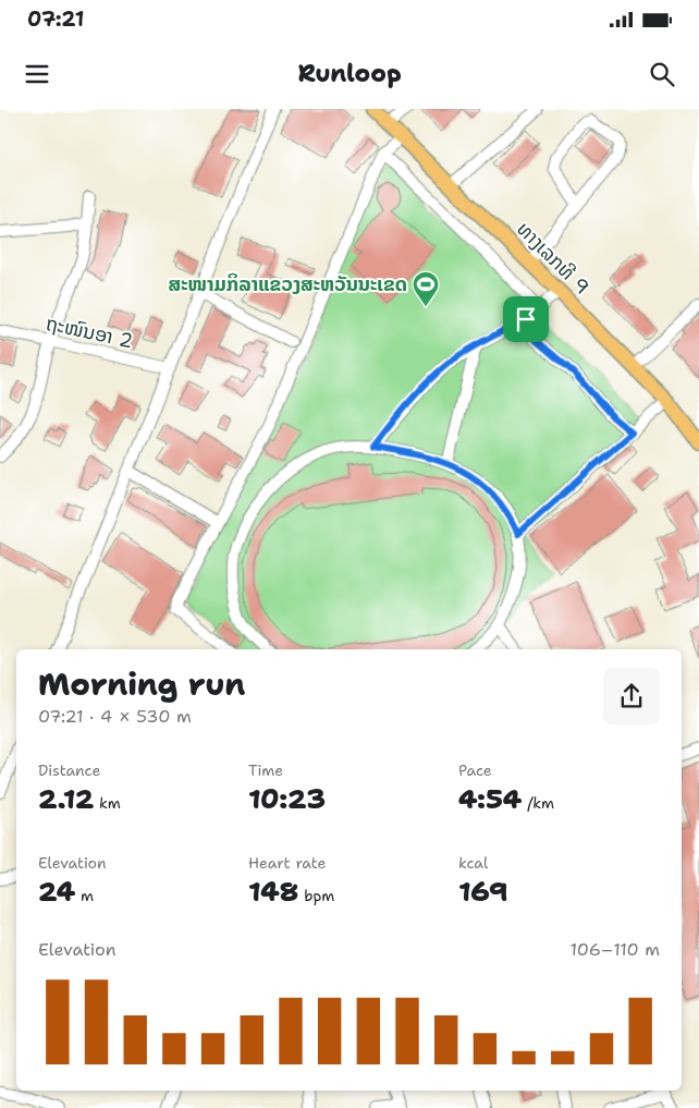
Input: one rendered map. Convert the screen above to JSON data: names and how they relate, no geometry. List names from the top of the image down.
{
  "streets": {
    "main road": ["ທາງເລກທີ 9"],
    "street": ["ຖະໜົນອາ 2"]
  },
  "places": {
    "sports": ["ສະໜາມກິລາແຂວງສະຫວັນນະເຂດ"]
  },
  "page": {
    "status": "07:21",
    "header": "Runloop",
    "heading": ["Morning run", "07:21 · 4 × 530 m"],
    "stats": [
      ["Distance", "2.12 km"],
      ["Time", "10:23"],
      ["Pace", "4:54 /km"],
      ["Elevation", "24 m"],
      ["Heart rate", "148 bpm"],
      ["kcal", "169"]
    ],
    "chart": ["Elevation", "106–110 m"]
  }
}
